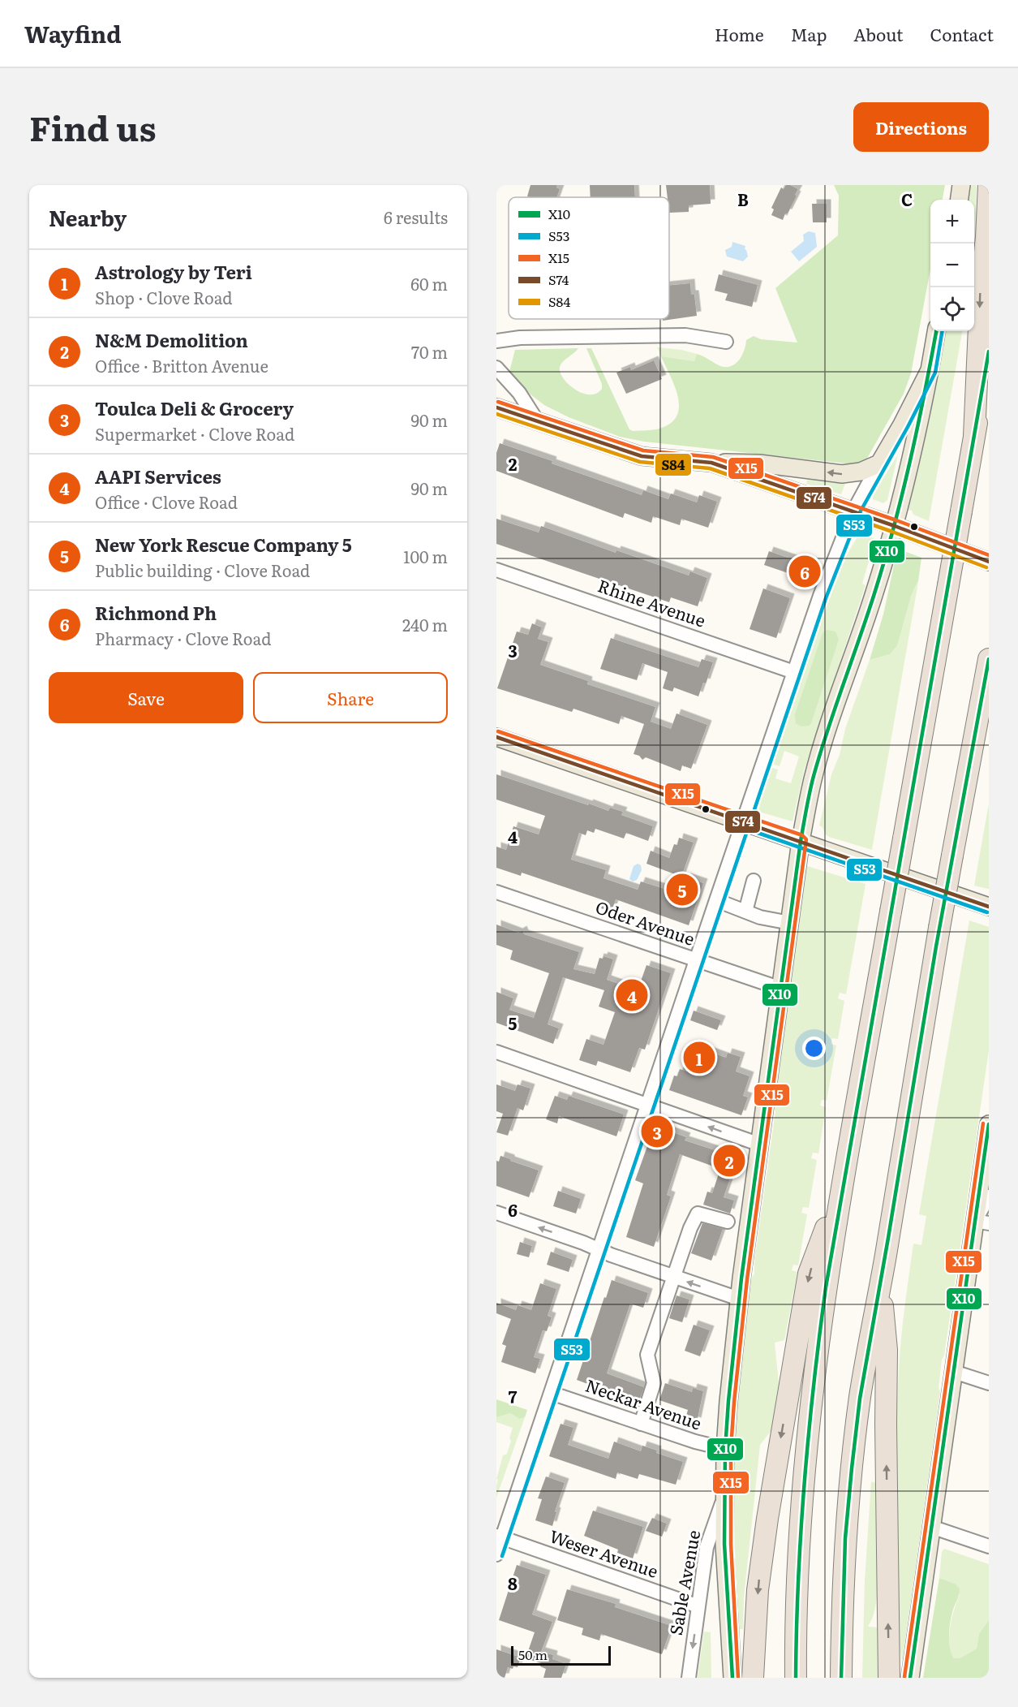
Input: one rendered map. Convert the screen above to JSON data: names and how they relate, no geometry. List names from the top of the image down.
{
  "streets": {
    "street": [
      "Rhine Avenue",
      "Oder Avenue",
      "Neckar Avenue",
      "Weser Avenue",
      "Sable Avenue"
    ]
  },
  "crossings": [
    ["Weser Avenue", "Sable Avenue"]
  ],
  "one_way": ["Sable Avenue"],
  "lines": [
    "transit line X10",
    "transit line S53",
    "transit line X15",
    "transit line S74",
    "transit line S84"
  ],
  "legend": [
    "X10",
    "S53",
    "X15",
    "S74",
    "S84"
  ],
  "scale_bar": "50 m",
  "page": {
    "header": "Wayfind",
    "nav": [
      "Home",
      "Map",
      "About",
      "Contact"
    ],
    "title": "Find us",
    "buttons": [
      "Directions",
      ["Save", "Share"]
    ],
    "heading": ["Nearby", "6 results"],
    "map_buttons": ["+", "−"],
    "list": [
      {
        "mark": "1",
        "name": "Astrology by Teri",
        "note": "Shop · Clove Road",
        "value": "60 m"
      },
      {
        "mark": "2",
        "name": "N&M Demolition",
        "note": "Office · Britton Avenue",
        "value": "70 m"
      },
      {
        "mark": "3",
        "name": "Toulca Deli & Grocery",
        "note": "Supermarket · Clove Road",
        "value": "90 m"
      },
      {
        "mark": "4",
        "name": "AAPI Services",
        "note": "Office · Clove Road",
        "value": "90 m"
      },
      {
        "mark": "5",
        "name": "New York Rescue Company 5",
        "note": "Public building · Clove Road",
        "value": "100 m"
      },
      {
        "mark": "6",
        "name": "Richmond Ph",
        "note": "Pharmacy · Clove Road",
        "value": "240 m"
      }
    ],
    "pins": [
      "6",
      "5",
      "4",
      "1",
      "3",
      "2"
    ],
    "scale": "50 m"
  },
  "grid": {
    "columns": ["B", "C"],
    "rows": [
      "2",
      "3",
      "4",
      "5",
      "6",
      "7",
      "8"
    ]
  }
}
